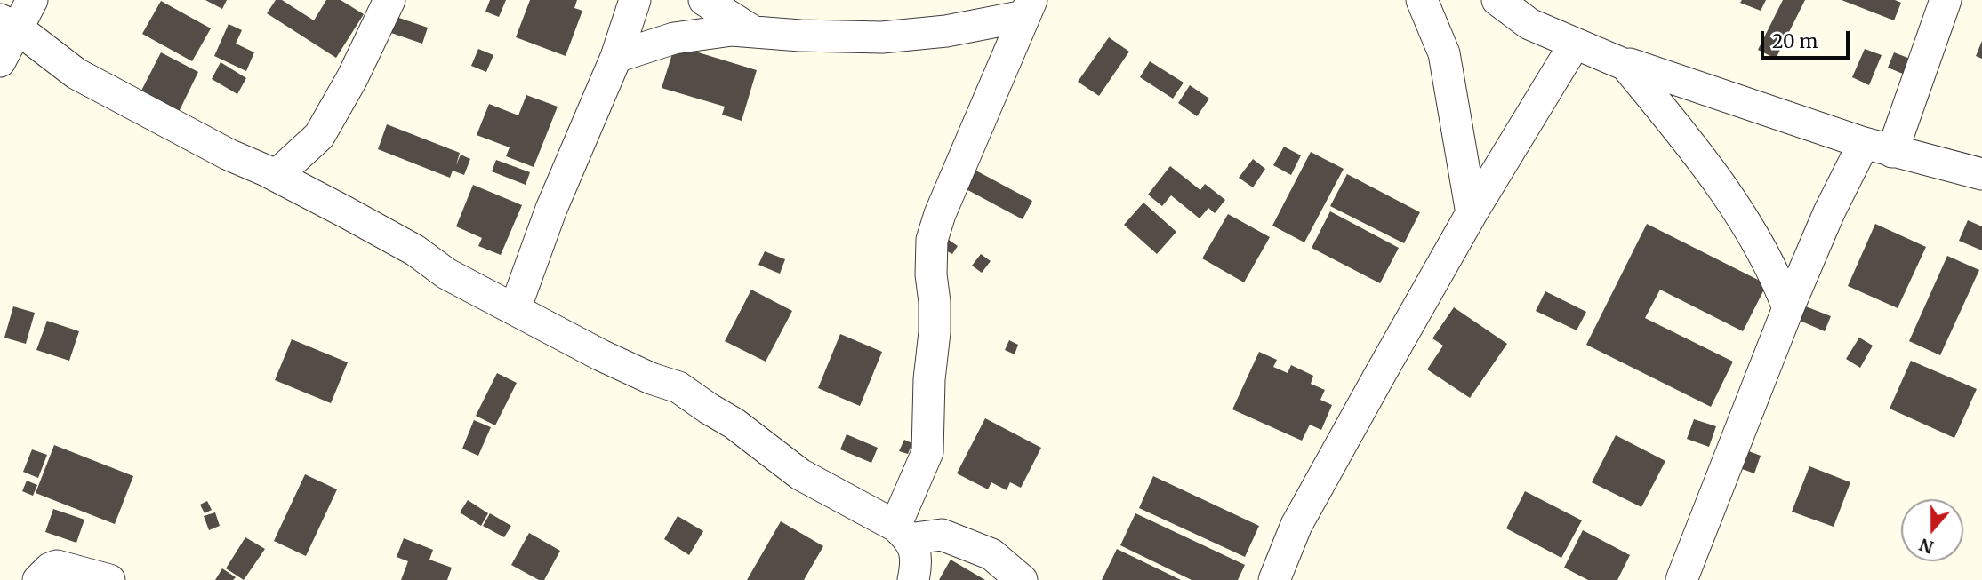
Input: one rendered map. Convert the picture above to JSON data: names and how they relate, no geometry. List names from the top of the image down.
{
  "scale_bar": "20 m",
  "north": "bottom"
}
